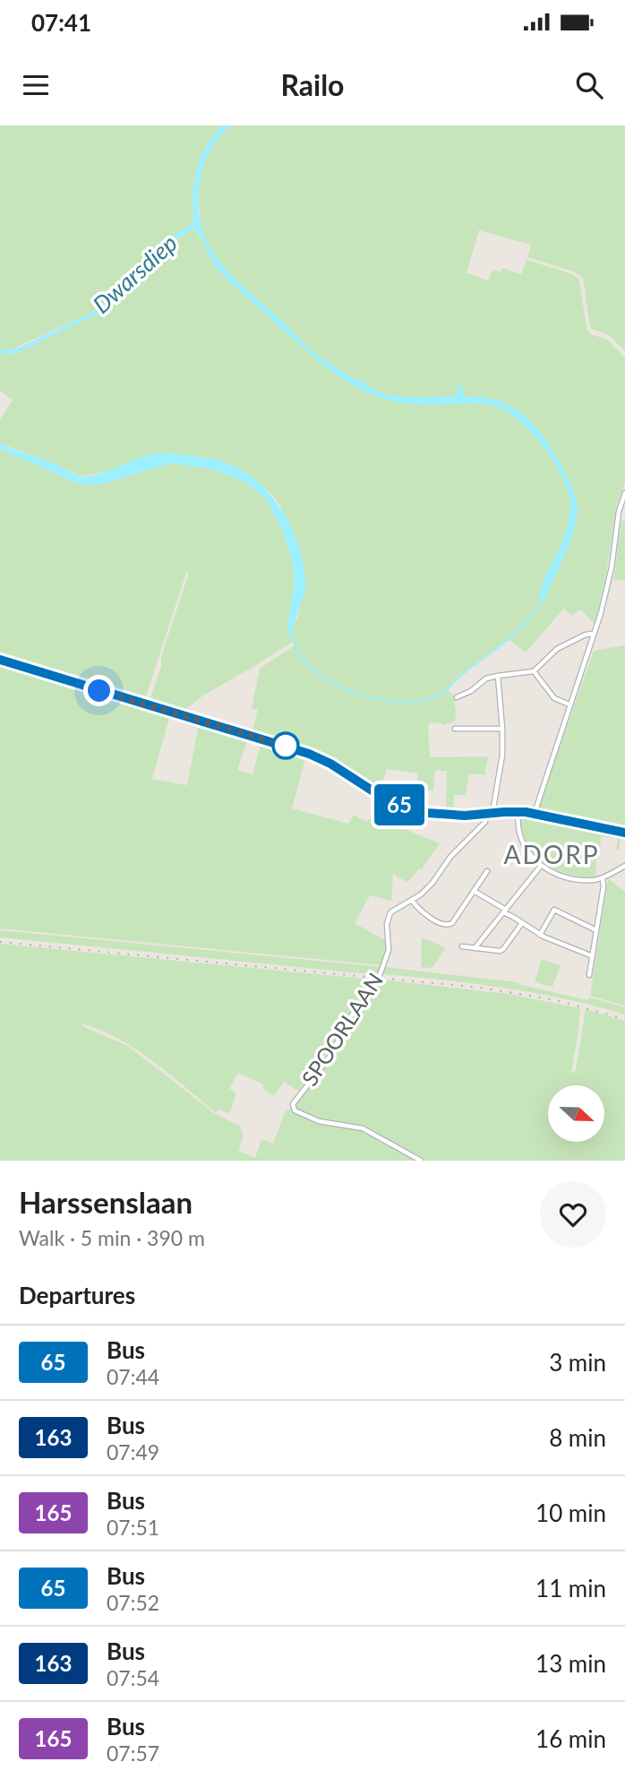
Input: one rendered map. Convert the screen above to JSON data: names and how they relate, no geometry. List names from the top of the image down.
{
  "streets": {
    "street": ["SPOORLAAN"]
  },
  "districts": ["ADORP"],
  "water": ["Dwarsdiep"],
  "lines": ["bus line 65"],
  "north": "right",
  "page": {
    "status": "07:41",
    "header": "Railo",
    "on_map": "65",
    "heading": [
      ["Harssenslaan", "Walk · 5 min · 390 m"],
      "Departures"
    ],
    "list": [
      {
        "mark": "65",
        "name": "Bus",
        "note": "07:44",
        "value": "3 min"
      },
      {
        "mark": "163",
        "name": "Bus",
        "note": "07:49",
        "value": "8 min"
      },
      {
        "mark": "165",
        "name": "Bus",
        "note": "07:51",
        "value": "10 min"
      },
      {
        "mark": "65",
        "name": "Bus",
        "note": "07:52",
        "value": "11 min"
      },
      {
        "mark": "163",
        "name": "Bus",
        "note": "07:54",
        "value": "13 min"
      },
      {
        "mark": "165",
        "name": "Bus",
        "note": "07:57",
        "value": "16 min"
      }
    ]
  }
}
